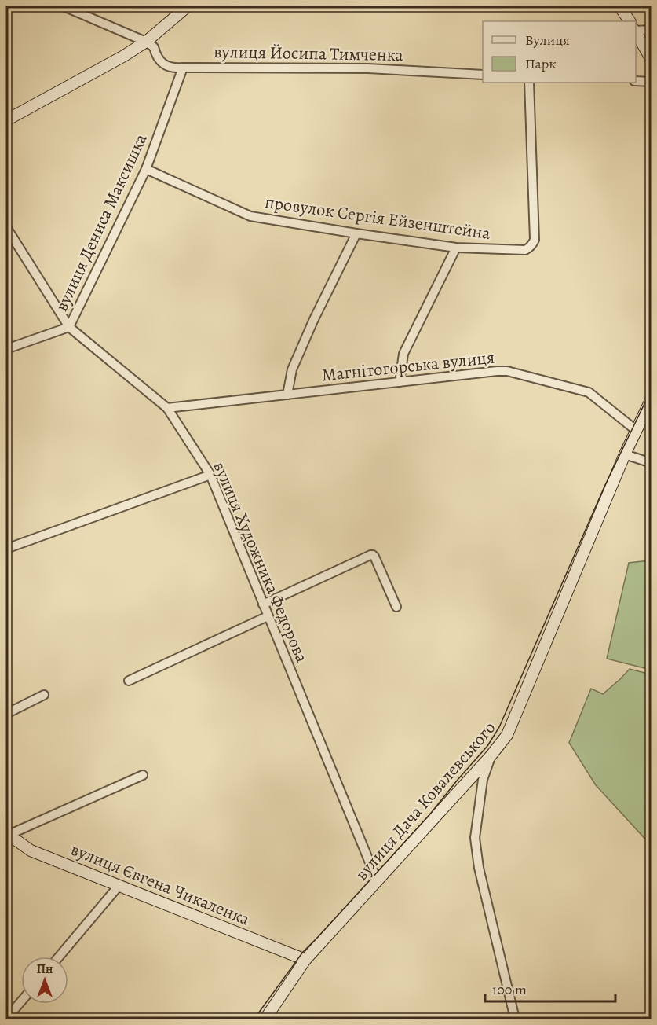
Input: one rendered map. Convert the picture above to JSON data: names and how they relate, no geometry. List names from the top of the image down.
{
  "streets": {
    "street": [
      "вулиця Йосипа Тимченка",
      "провулок Сергія Ейзенштейна",
      "вулиця Дениса Максишка",
      "Магнітогорська вулиця",
      "вулиця Художника Федорова",
      "вулиця Дача Ковалевського",
      "вулиця Євгена Чикаленка"
    ]
  },
  "crossings": [
    ["вулиця Йосипа Тимченка", "вулиця Дениса Максишка"],
    ["провулок Сергія Ейзенштейна", "вулиця Дениса Максишка"],
    ["вулиця Дениса Максишка", "вулиця Художника Федорова"],
    ["Магнітогорська вулиця", "вулиця Художника Федорова"],
    ["Магнітогорська вулиця", "вулиця Дача Ковалевського"],
    ["вулиця Художника Федорова", "вулиця Дача Ковалевського"],
    ["вулиця Дача Ковалевського", "вулиця Євгена Чикаленка"]
  ],
  "legend": ["Вулиця", "Парк"],
  "scale_bar": "100 m",
  "north": "top"
}
